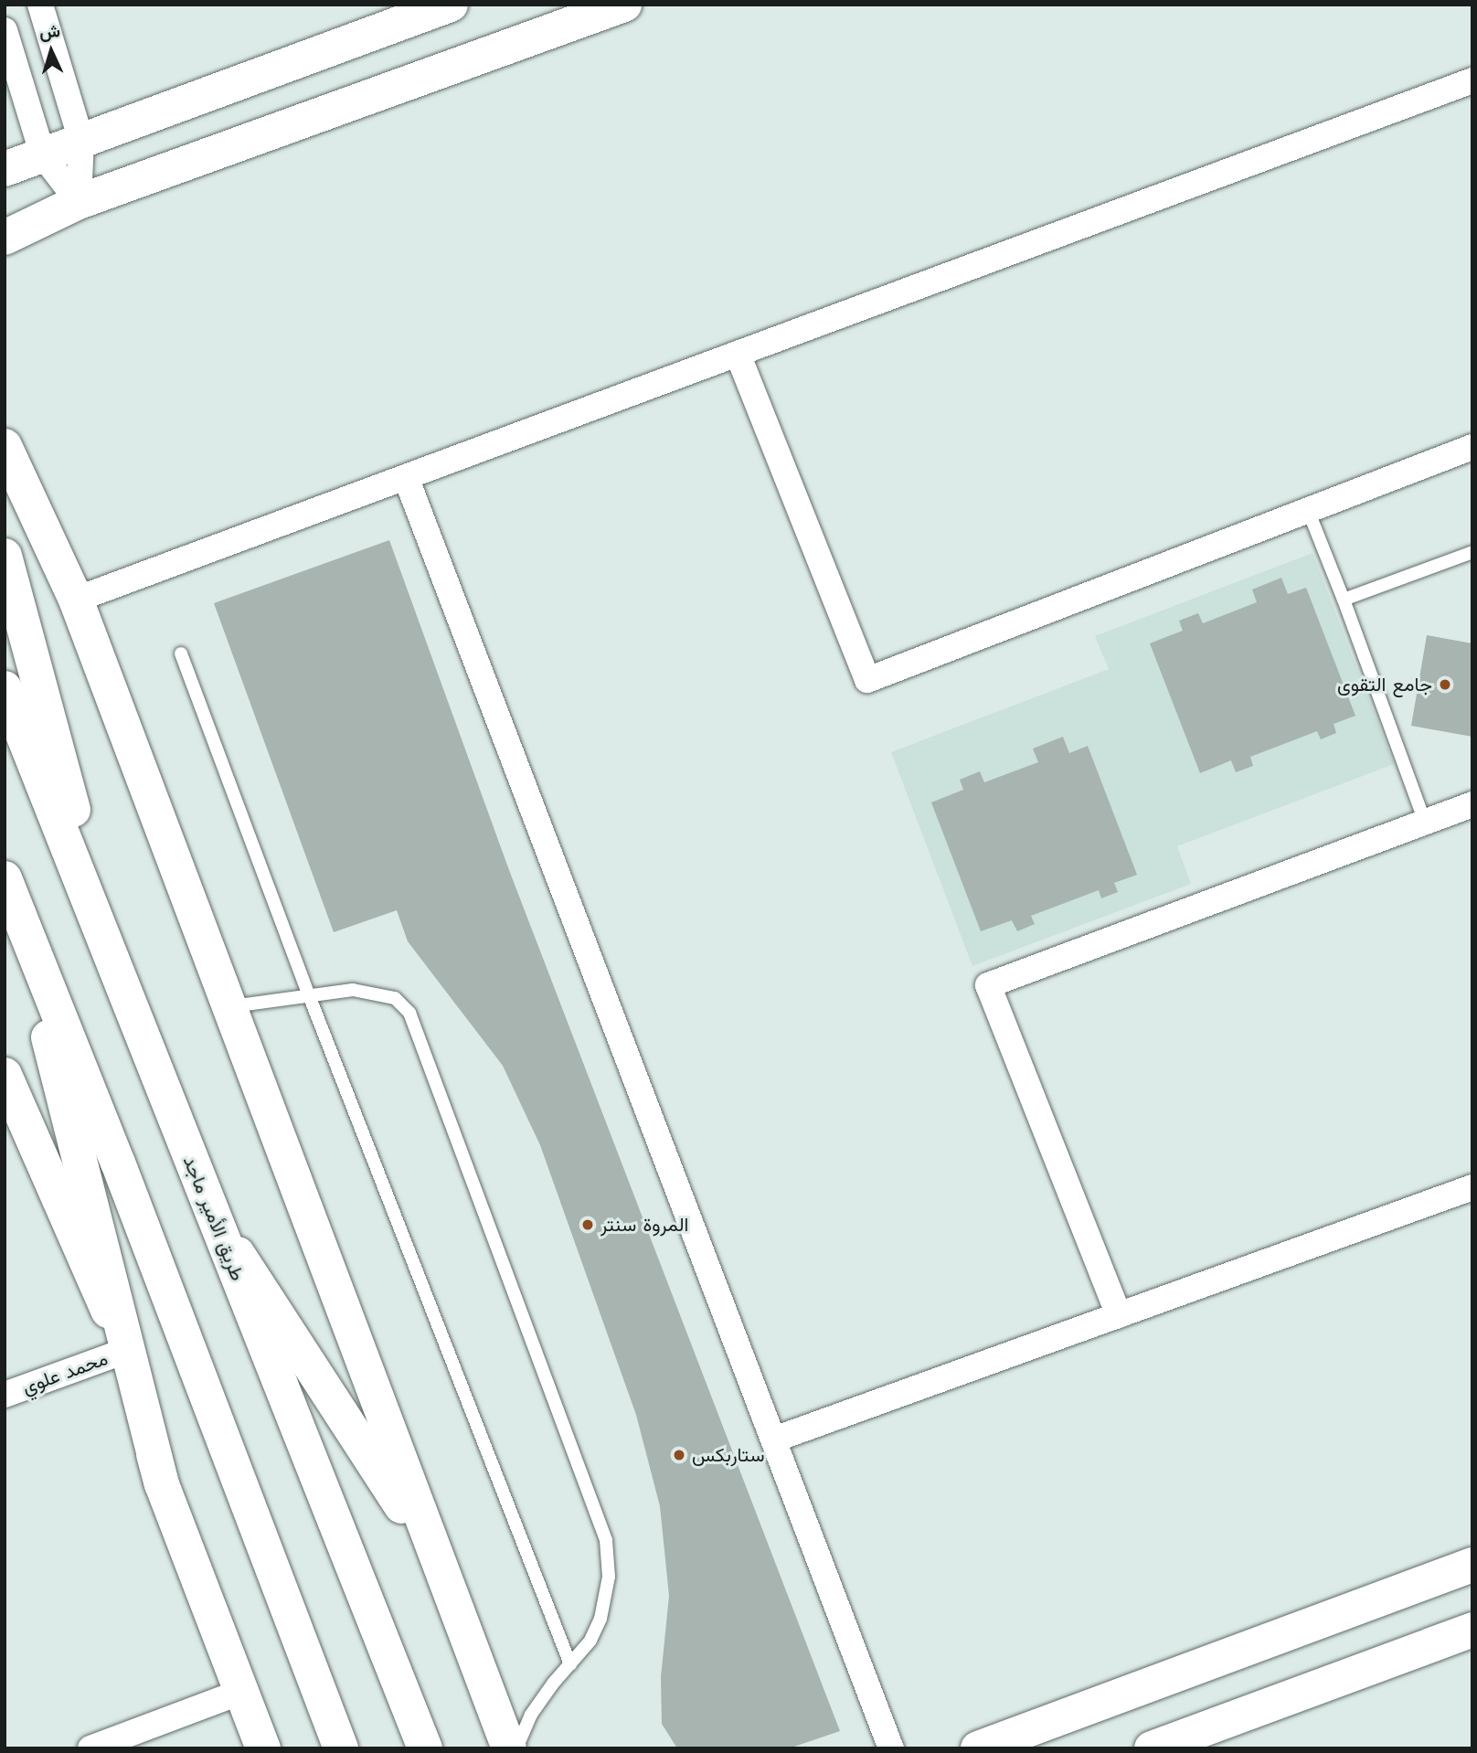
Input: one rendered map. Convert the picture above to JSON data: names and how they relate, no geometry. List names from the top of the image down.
{
  "streets": {
    "main road": ["طريق الأمير ماجد"],
    "street": ["محمد علوي"]
  },
  "places": ["جامع التقوى", "المروة سنتر", "ستاربكس"],
  "north": "top"
}
